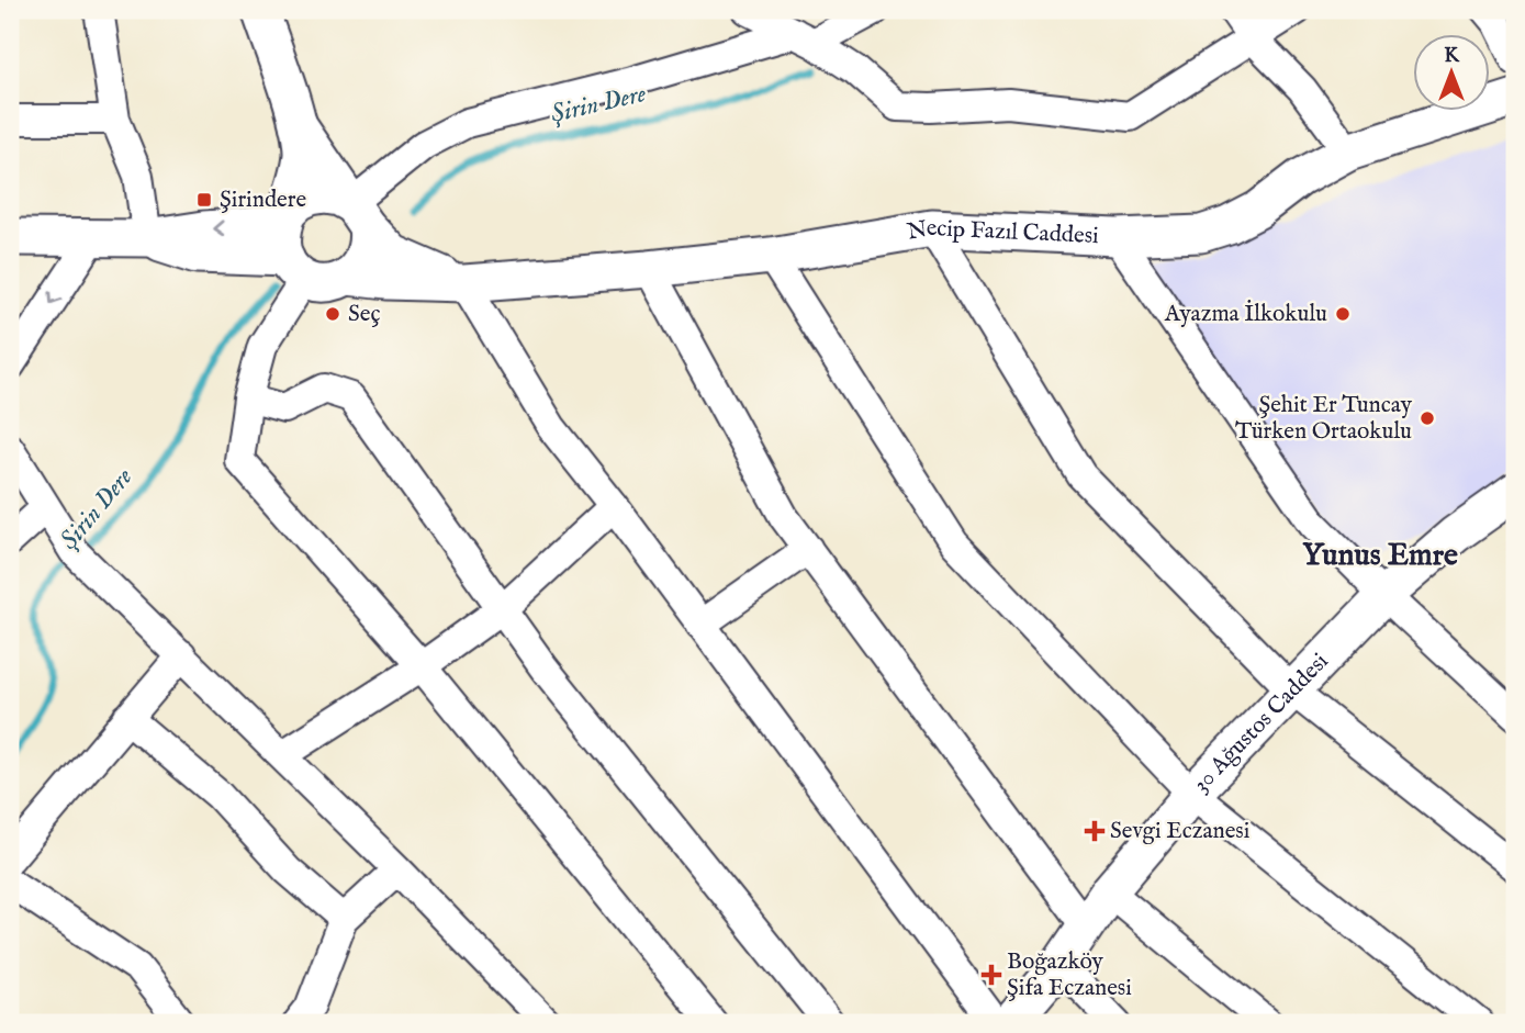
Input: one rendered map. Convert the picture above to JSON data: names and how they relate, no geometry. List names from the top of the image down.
{
  "streets": {
    "main road": ["Necip Fazıl Caddesi", "30 Ağustos Caddesi"]
  },
  "districts": ["Yunus Emre"],
  "water": ["Şirin Dere"],
  "places": {
    "transit": ["Şirindere"],
    "other": ["Seç", "Ayazma İlkokulu", "Şehit Er Tuncay Türken Ortaokulu"],
    "health": ["Sevgi Eczanesi", "Boğazköy Şifa Eczanesi"]
  },
  "north": "top"
}
